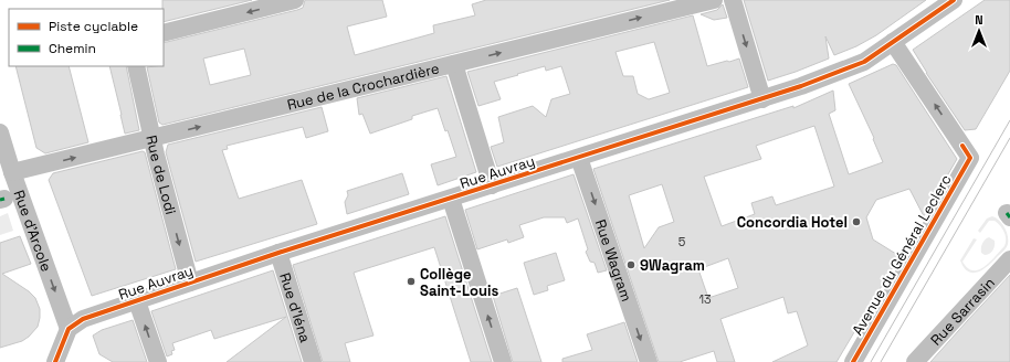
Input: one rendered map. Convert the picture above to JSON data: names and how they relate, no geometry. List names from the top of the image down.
{
  "streets": {
    "street": [
      "Rue de la Crochardière",
      "Rue Auvray",
      "Rue de Lodi",
      "Rue d'Arcole",
      "Avenue du Général Leclerc",
      "Rue Wagram",
      "Rue d'Iéna",
      "Rue Sarrasin"
    ]
  },
  "crossings": [
    ["Rue de la Crochardière", "Rue de Lodi"],
    ["Rue de la Crochardière", "Rue d'Arcole"],
    ["Rue Auvray", "Rue de Lodi"],
    ["Rue Auvray", "Rue d'Arcole"],
    ["Rue Auvray", "Avenue du Général Leclerc"],
    ["Rue Auvray", "Rue Wagram"],
    ["Rue Auvray", "Rue d'Iéna"]
  ],
  "one_way": [
    "Rue de la Crochardière",
    "Rue de Lodi",
    "Rue d'Arcole",
    "Avenue du Général Leclerc"
  ],
  "places": ["Concordia Hotel", "9Wagram", "Collège Saint-Louis"],
  "house_numbers": ["5", "13"],
  "legend": ["Piste cyclable", "Chemin"],
  "north": "top"
}
